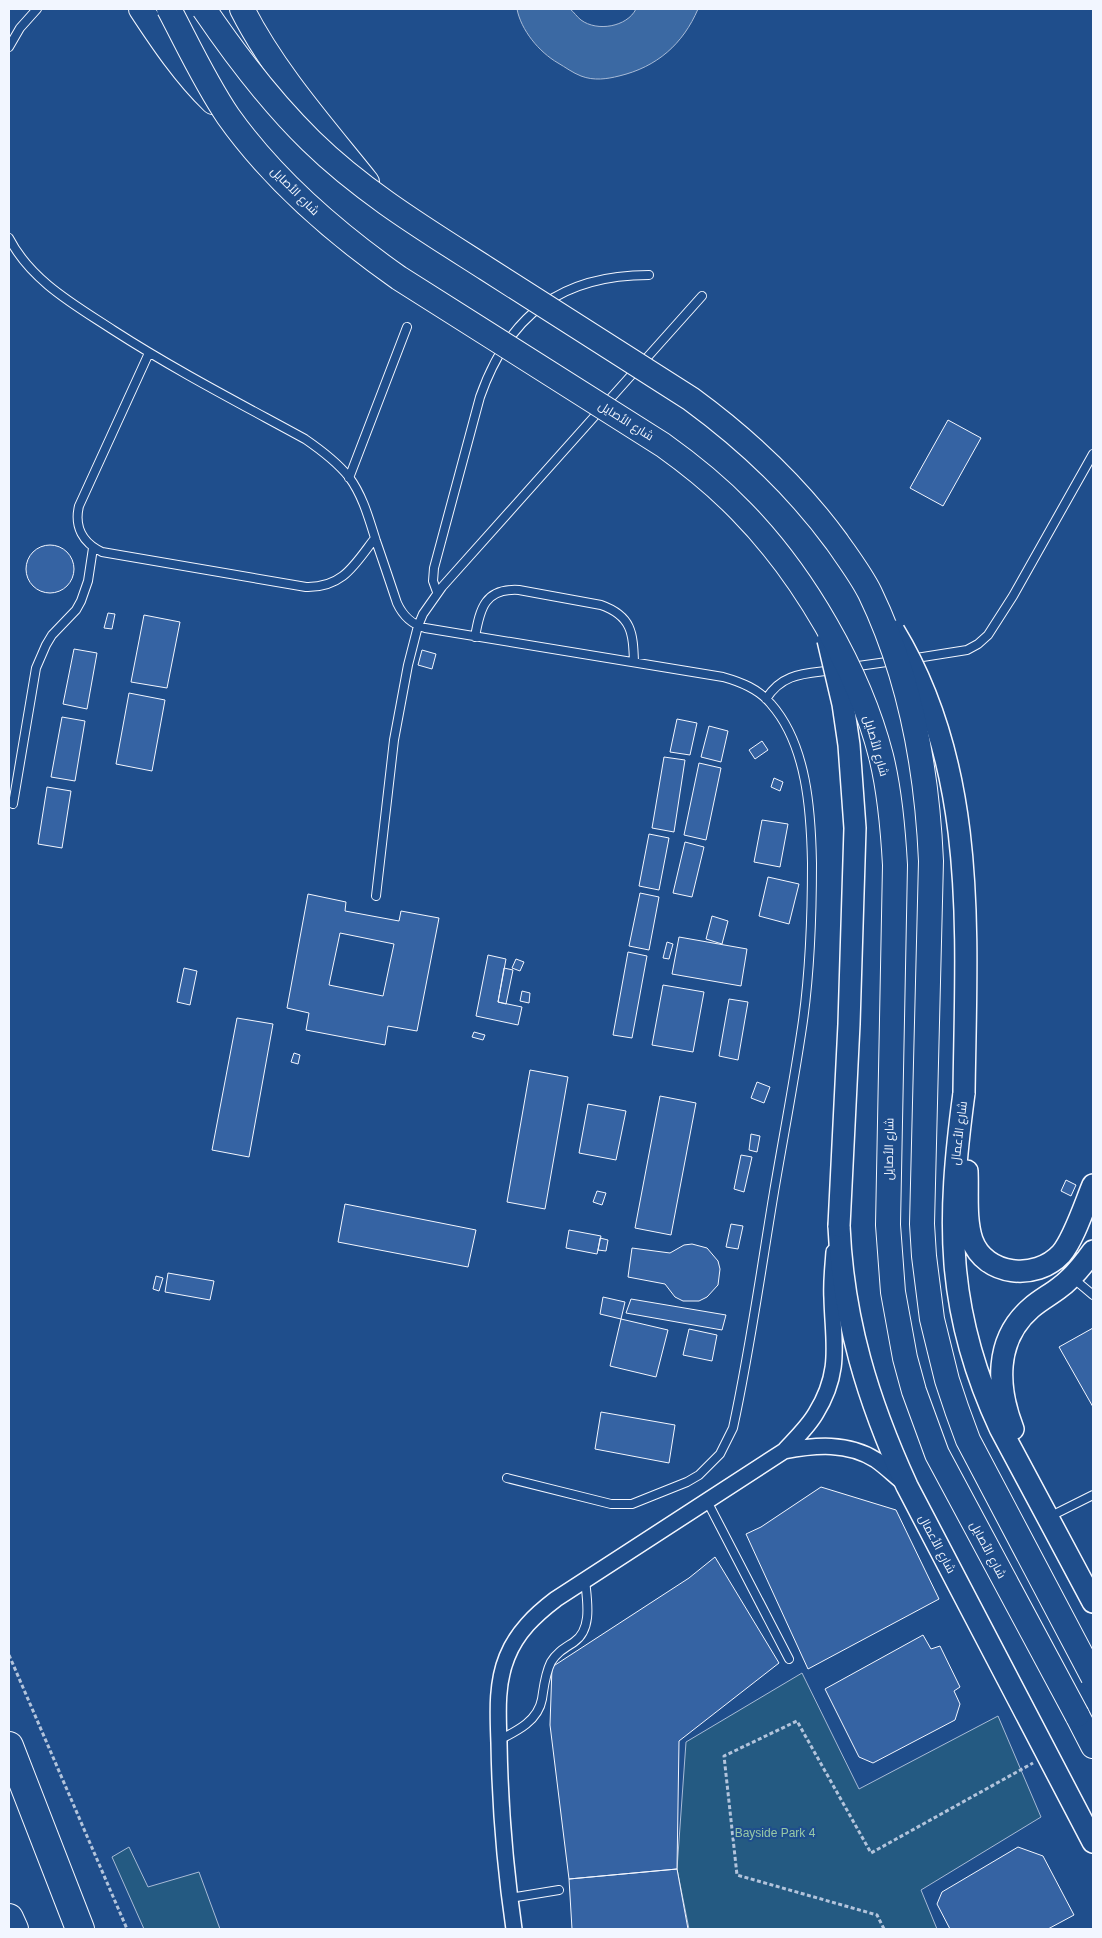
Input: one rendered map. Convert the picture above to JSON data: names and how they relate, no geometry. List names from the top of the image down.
{
  "streets": {
    "main road": ["شارع الأصايل"],
    "street": ["شارع الأعمال"]
  },
  "crossings": [
    ["شارع الأصايل", "شارع الأعمال"]
  ],
  "parks": ["Bayside Park 4"]
}
